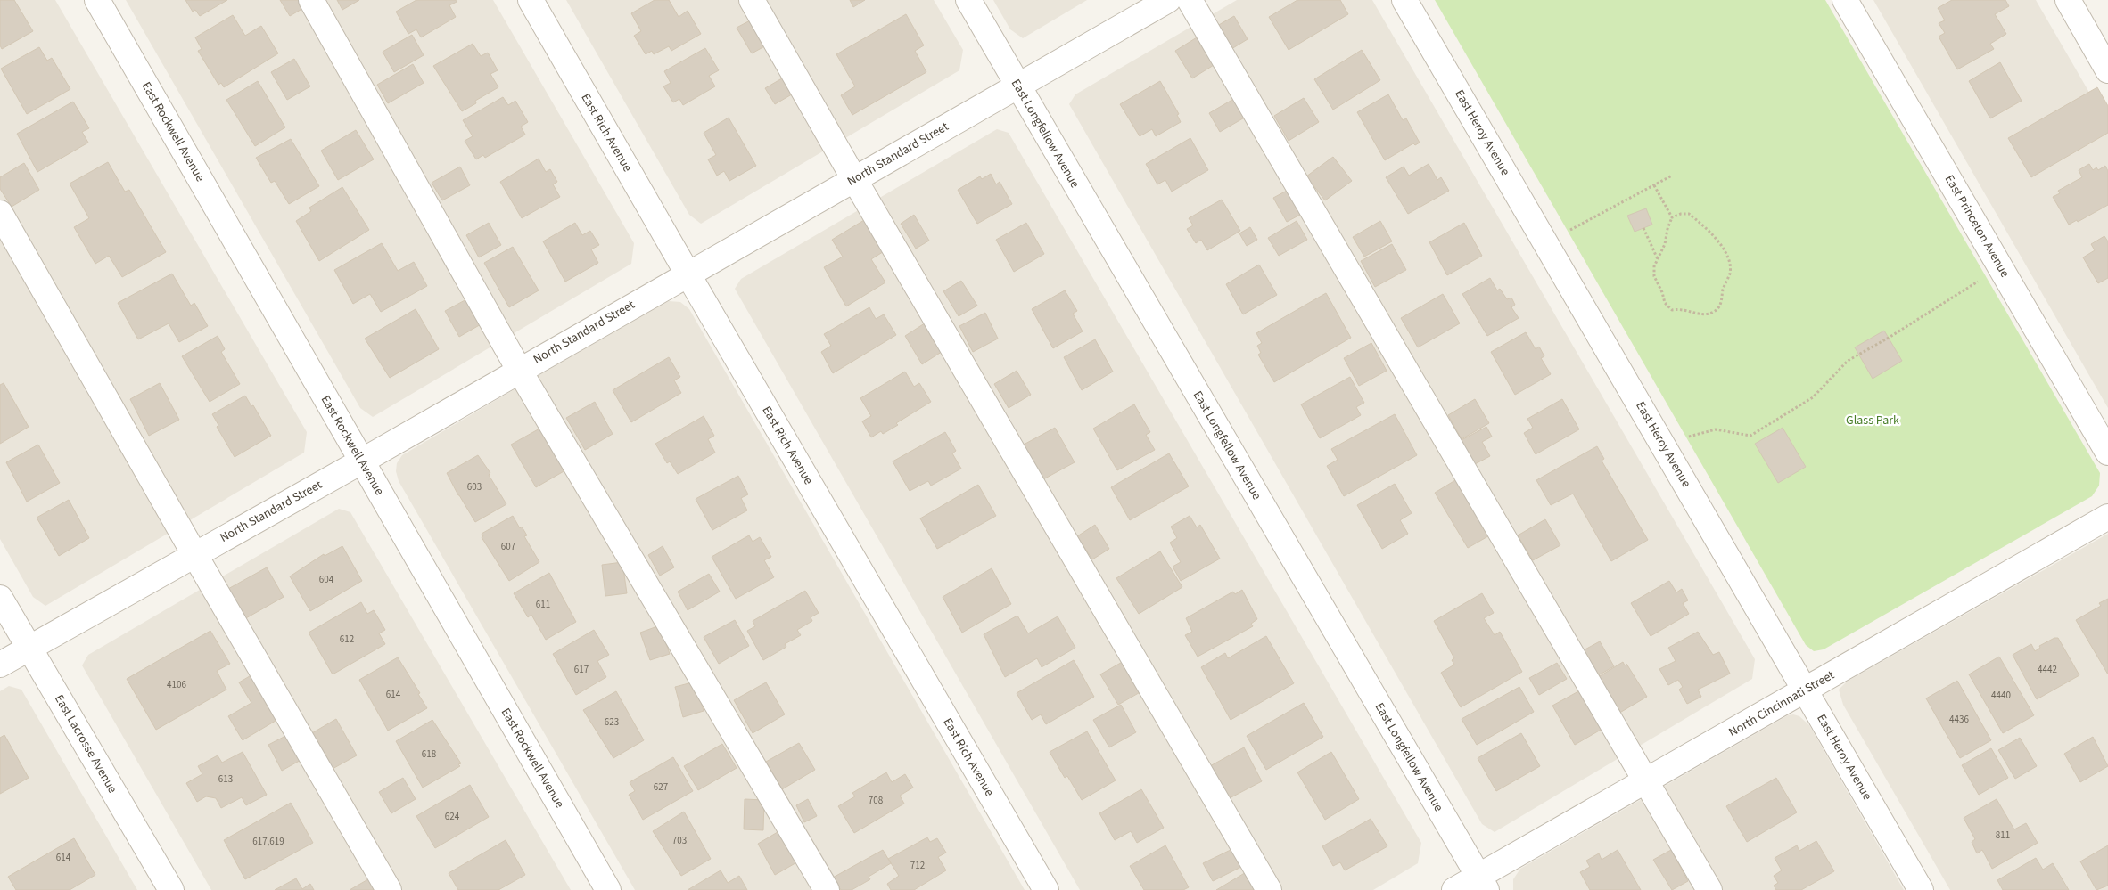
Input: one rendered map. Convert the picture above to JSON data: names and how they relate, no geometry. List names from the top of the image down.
{
  "streets": {
    "street": [
      "East Rockwell Avenue",
      "East Rich Avenue",
      "East Heroy Avenue",
      "East Longfellow Avenue",
      "North Standard Street",
      "East Princeton Avenue",
      "North Cincinnati Street",
      "East Lacrosse Avenue"
    ]
  },
  "crossings": [
    ["East Rockwell Avenue", "North Standard Street"],
    ["East Rich Avenue", "North Standard Street"],
    ["East Heroy Avenue", "North Cincinnati Street"],
    ["East Longfellow Avenue", "North Standard Street"],
    ["East Longfellow Avenue", "North Cincinnati Street"],
    ["North Standard Street", "East Lacrosse Avenue"]
  ],
  "parks": ["Glass Park"],
  "house_numbers": [
    "603",
    "607",
    "604",
    "611",
    "612",
    "617",
    "4442",
    "4106",
    "614",
    "4440",
    "4436",
    "623",
    "618",
    "613",
    "627",
    "708",
    "624",
    "811",
    "703",
    "617,619",
    "614",
    "712"
  ]
}
